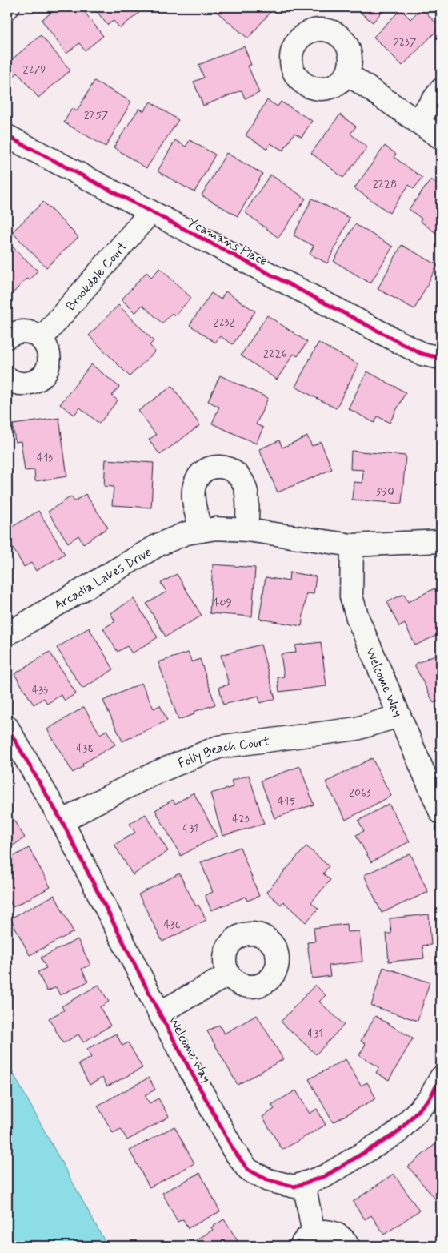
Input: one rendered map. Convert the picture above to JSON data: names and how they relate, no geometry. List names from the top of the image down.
{
  "streets": {
    "street": [
      "Yeamans Place",
      "Brookdale Court",
      "Arcadia Lakes Drive",
      "Welcome Way",
      "Folly Beach Court"
    ]
  },
  "crossings": [
    ["Yeamans Place", "Brookdale Court"],
    ["Arcadia Lakes Drive", "Welcome Way"],
    ["Welcome Way", "Folly Beach Court"]
  ],
  "house_numbers": [
    "2237",
    "2279",
    "2257",
    "2228",
    "2232",
    "2226",
    "413",
    "390",
    "409",
    "433",
    "438",
    "2063",
    "415",
    "423",
    "431",
    "436",
    "431"
  ]
}
